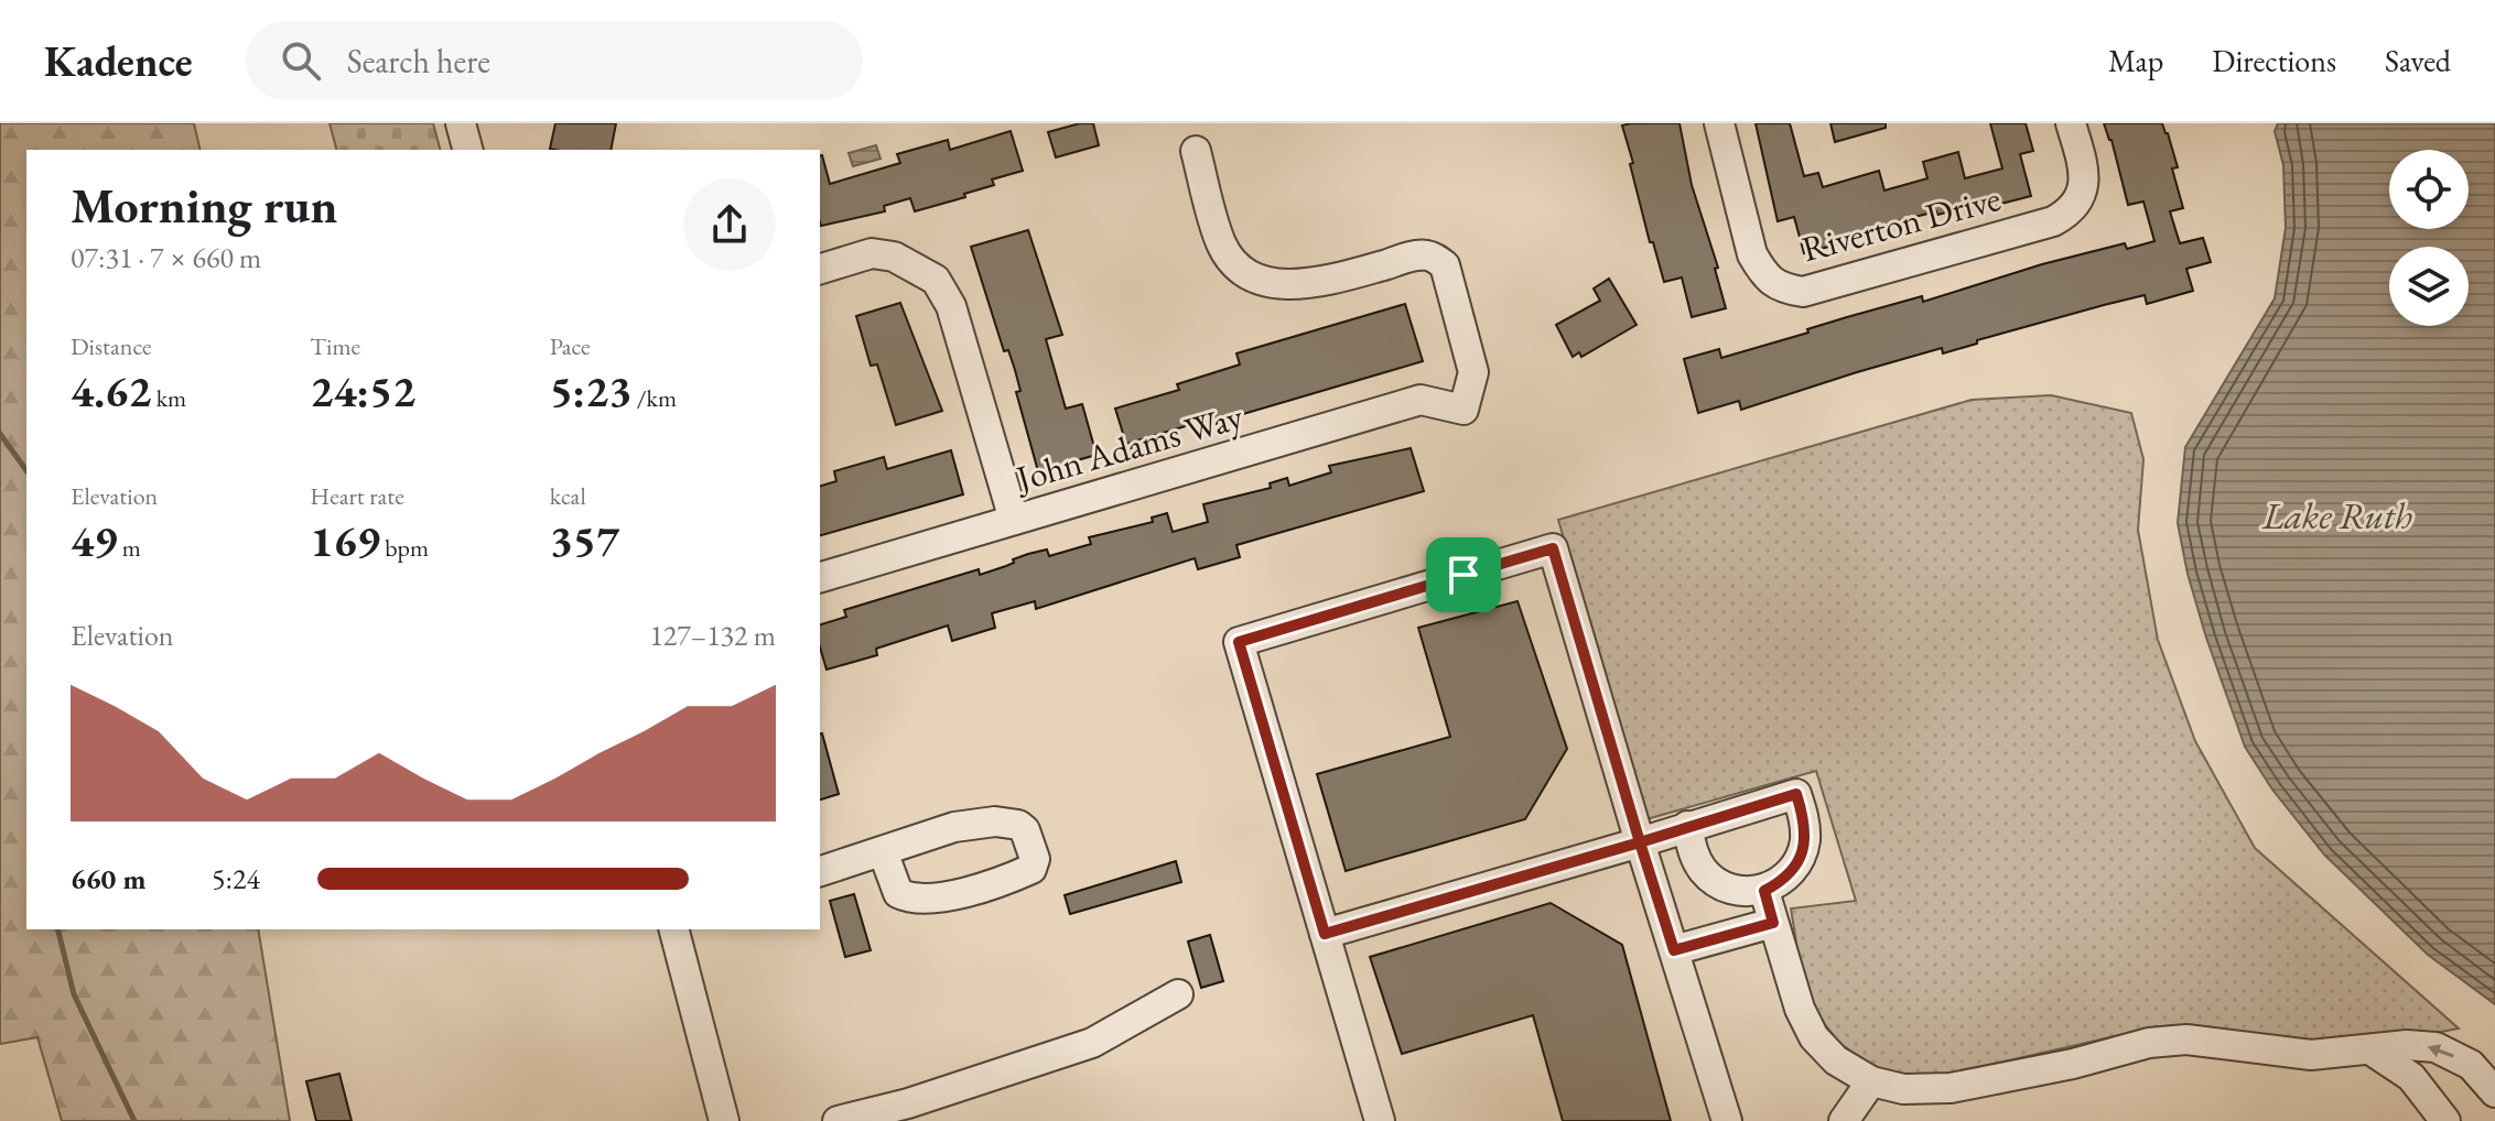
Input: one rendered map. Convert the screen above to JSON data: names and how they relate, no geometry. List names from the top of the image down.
{
  "streets": {
    "street": ["Riverton Drive", "John Adams Way"]
  },
  "water": ["Lake Ruth"],
  "page": {
    "header": "Kadence",
    "search": "Search here",
    "nav": ["Map", "Directions", "Saved"],
    "heading": ["Morning run", "07:31 · 7 × 660 m"],
    "stats": [
      ["Distance", "4.62 km"],
      ["Time", "24:52"],
      ["Pace", "5:23 /km"],
      ["Elevation", "49 m"],
      ["Heart rate", "169 bpm"],
      ["kcal", "357"]
    ],
    "chart": ["Elevation", "127–132 m"],
    "list": [
      {
        "name": "660 m",
        "note": "5:24"
      }
    ]
  }
}
